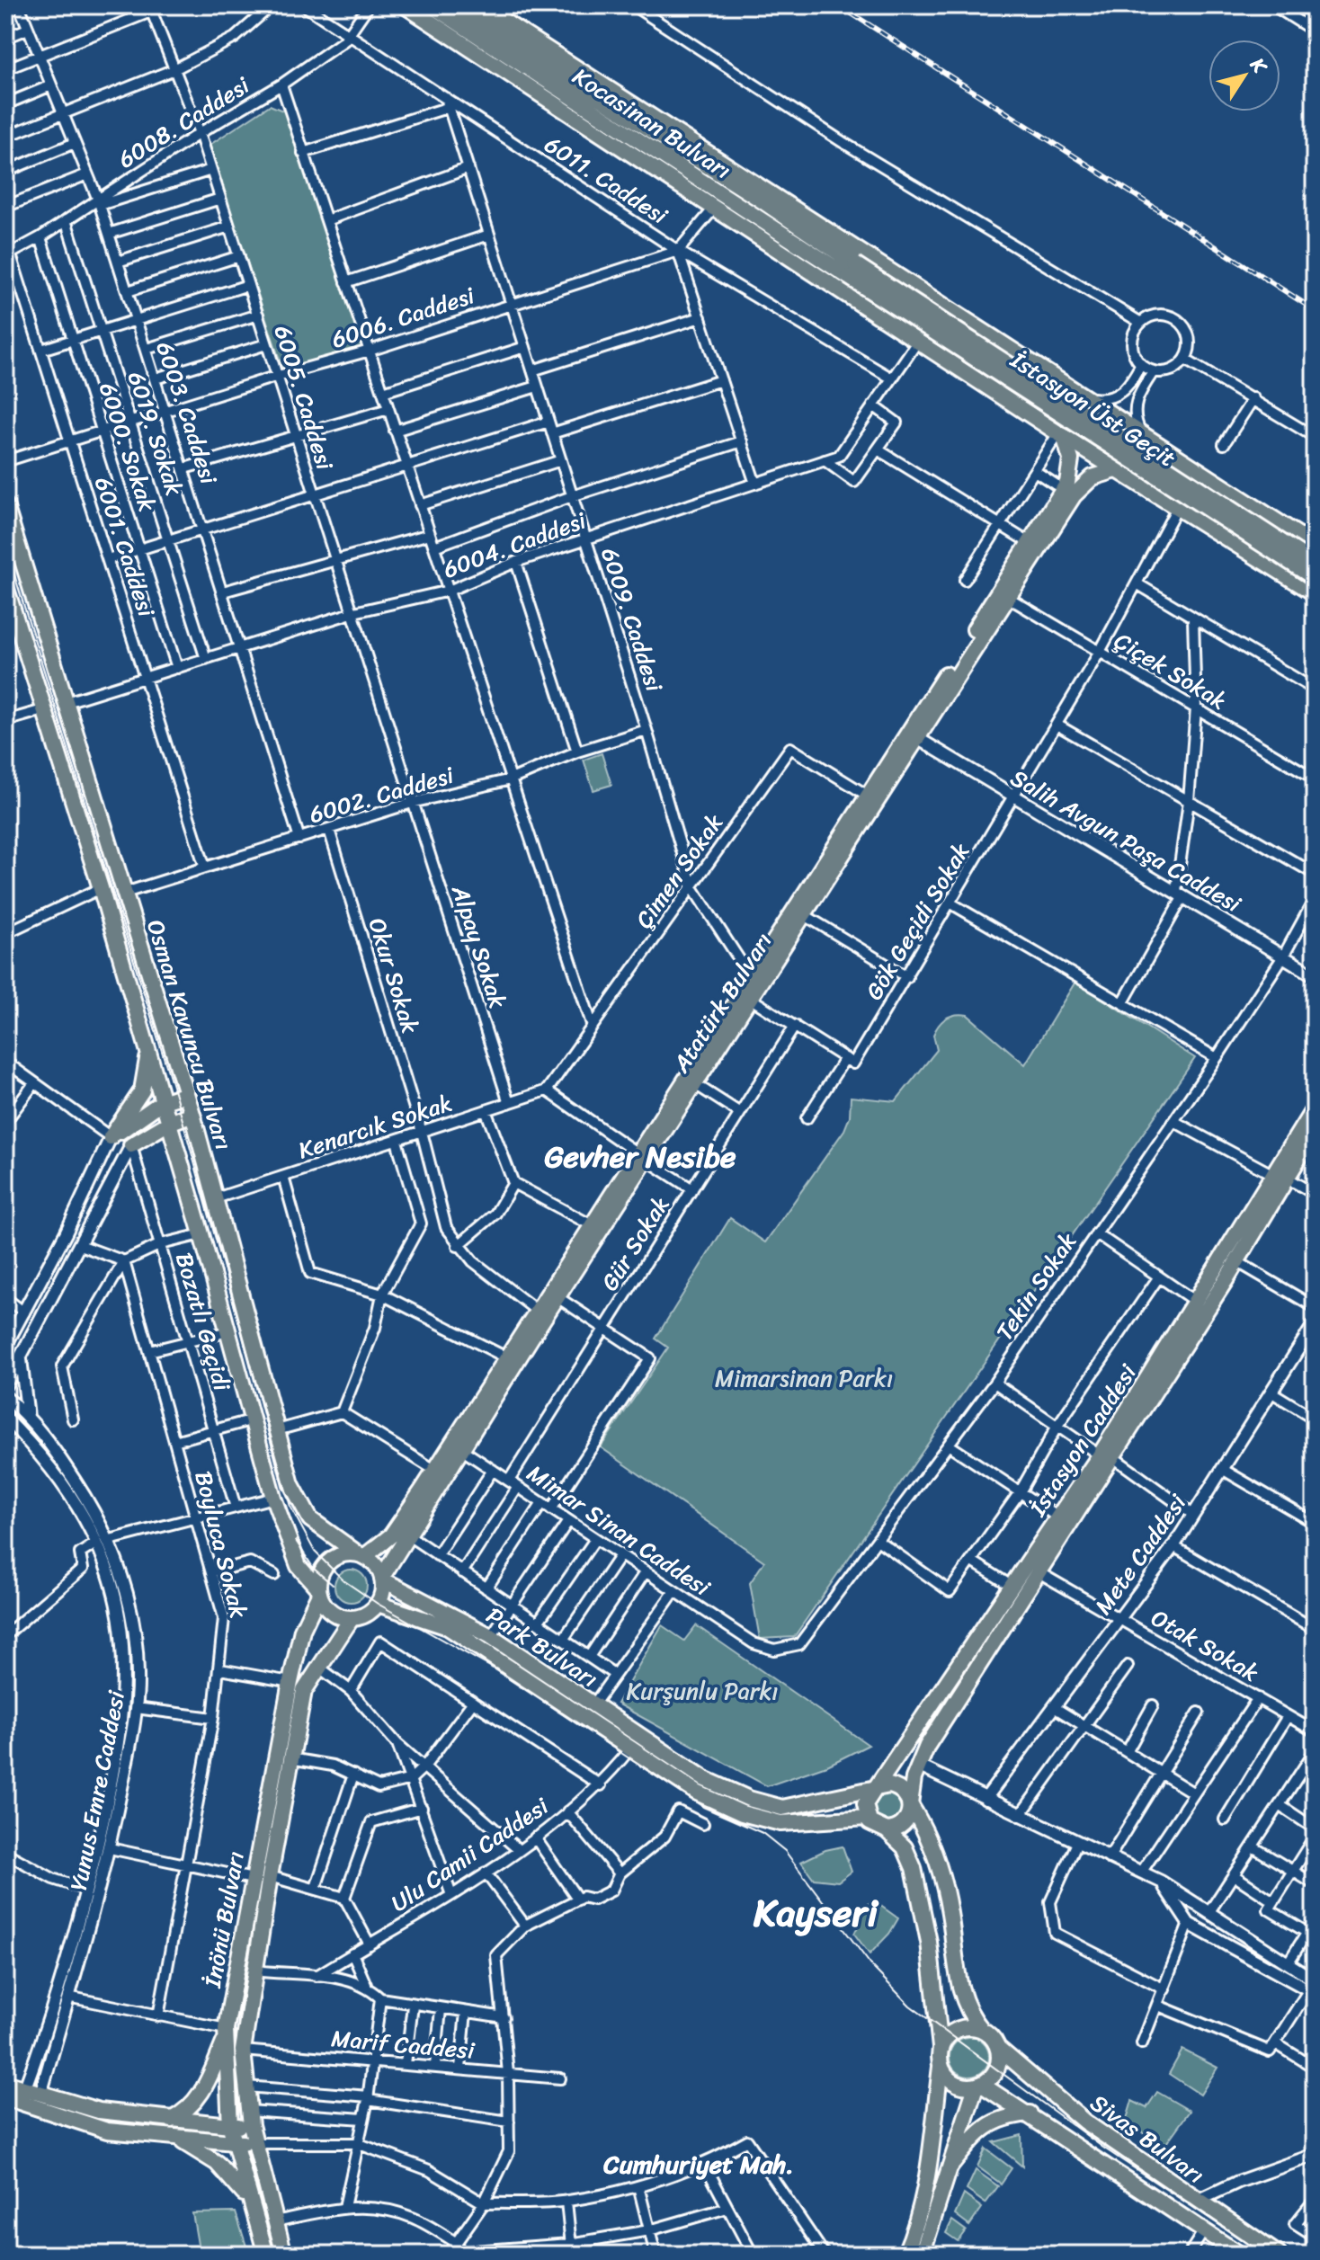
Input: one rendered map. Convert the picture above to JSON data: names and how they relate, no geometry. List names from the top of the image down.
{
  "streets": {
    "main road": [
      "Kocasinan Bulvarı",
      "İstasyon Üst Geçit",
      "Atatürk Bulvarı",
      "Osman Kavuncu Bulvarı",
      "İstasyon Caddesi",
      "Park Bulvarı",
      "İnönü Bulvarı",
      "Sivas Bulvarı"
    ],
    "street": [
      "6008. Caddesi",
      "6011. Caddesi",
      "6006. Caddesi",
      "6005. Caddesi",
      "6003. Caddesi",
      "6019. Sokak",
      "6000. Sokak",
      "6004. Caddesi",
      "6001. Caddesi",
      "6009. Caddesi",
      "Çiçek Sokak",
      "6002. Caddesi",
      "Salih Avgun Paşa Caddesi",
      "Çimen Sokak",
      "Gök Geçidi Sokak",
      "Alpay Sokak",
      "Okur Sokak",
      "Kenarcık Sokak",
      "Gür Sokak",
      "Tekin Sokak",
      "Bozatlı Geçidi",
      "Mimar Sinan Caddesi",
      "Boyluca Sokak",
      "Mete Caddesi",
      "Otak Sokak",
      "Yunus Emre Caddesi",
      "Ulu Camii Caddesi",
      "Marif Caddesi"
    ]
  },
  "crossings": [
    ["6008. Caddesi", "6011. Caddesi"],
    ["6008. Caddesi", "6005. Caddesi"],
    ["6008. Caddesi", "6003. Caddesi"],
    ["6008. Caddesi", "6019. Sokak"],
    ["6008. Caddesi", "6000. Sokak"],
    ["6008. Caddesi", "6001. Caddesi"],
    ["Kocasinan Bulvarı", "İstasyon Üst Geçit"],
    ["6011. Caddesi", "6006. Caddesi"],
    ["6011. Caddesi", "6004. Caddesi"],
    ["6011. Caddesi", "6009. Caddesi"],
    ["6006. Caddesi", "6005. Caddesi"],
    ["6006. Caddesi", "6003. Caddesi"],
    ["6006. Caddesi", "6019. Sokak"],
    ["6006. Caddesi", "6000. Sokak"],
    ["6006. Caddesi", "6001. Caddesi"],
    ["6006. Caddesi", "6009. Caddesi"],
    ["6005. Caddesi", "6004. Caddesi"],
    ["6005. Caddesi", "6002. Caddesi"],
    ["6005. Caddesi", "Alpay Sokak"],
    ["6003. Caddesi", "6004. Caddesi"],
    ["6003. Caddesi", "6002. Caddesi"],
    ["6019. Sokak", "6004. Caddesi"],
    ["6000. Sokak", "6004. Caddesi"],
    ["6004. Caddesi", "6001. Caddesi"],
    ["6004. Caddesi", "6009. Caddesi"],
    ["6004. Caddesi", "Osman Kavuncu Bulvarı"],
    ["6001. Caddesi", "6002. Caddesi"],
    ["6009. Caddesi", "6002. Caddesi"],
    ["6009. Caddesi", "Çimen Sokak"],
    ["6009. Caddesi", "Atatürk Bulvarı"],
    ["Çiçek Sokak", "Gök Geçidi Sokak"],
    ["Çiçek Sokak", "Atatürk Bulvarı"],
    ["6002. Caddesi", "Alpay Sokak"],
    ["6002. Caddesi", "Okur Sokak"],
    ["6002. Caddesi", "Osman Kavuncu Bulvarı"],
    ["Salih Avgun Paşa Caddesi", "Gök Geçidi Sokak"],
    ["Salih Avgun Paşa Caddesi", "Atatürk Bulvarı"],
    ["Salih Avgun Paşa Caddesi", "Tekin Sokak"],
    ["Çimen Sokak", "Atatürk Bulvarı"],
    ["Çimen Sokak", "Kenarcık Sokak"],
    ["Alpay Sokak", "Kenarcık Sokak"],
    ["Okur Sokak", "Kenarcık Sokak"],
    ["Atatürk Bulvarı", "Osman Kavuncu Bulvarı"],
    ["Atatürk Bulvarı", "Mimar Sinan Caddesi"],
    ["Atatürk Bulvarı", "Park Bulvarı"],
    ["Atatürk Bulvarı", "İnönü Bulvarı"],
    ["Osman Kavuncu Bulvarı", "Kenarcık Sokak"],
    ["Osman Kavuncu Bulvarı", "Park Bulvarı"],
    ["Osman Kavuncu Bulvarı", "İnönü Bulvarı"],
    ["Gür Sokak", "Mimar Sinan Caddesi"],
    ["Tekin Sokak", "Mimar Sinan Caddesi"],
    ["İstasyon Caddesi", "Otak Sokak"],
    ["İstasyon Caddesi", "Park Bulvarı"],
    ["Mete Caddesi", "Otak Sokak"],
    ["Park Bulvarı", "Ulu Camii Caddesi"],
    ["Park Bulvarı", "İnönü Bulvarı"],
    ["İnönü Bulvarı", "Marif Caddesi"]
  ],
  "districts": ["Gevher Nesibe", "Kayseri", "Cumhuriyet Mah."],
  "parks": ["Mimarsinan Parkı", "Kurşunlu Parkı"],
  "north": "top right"
}
